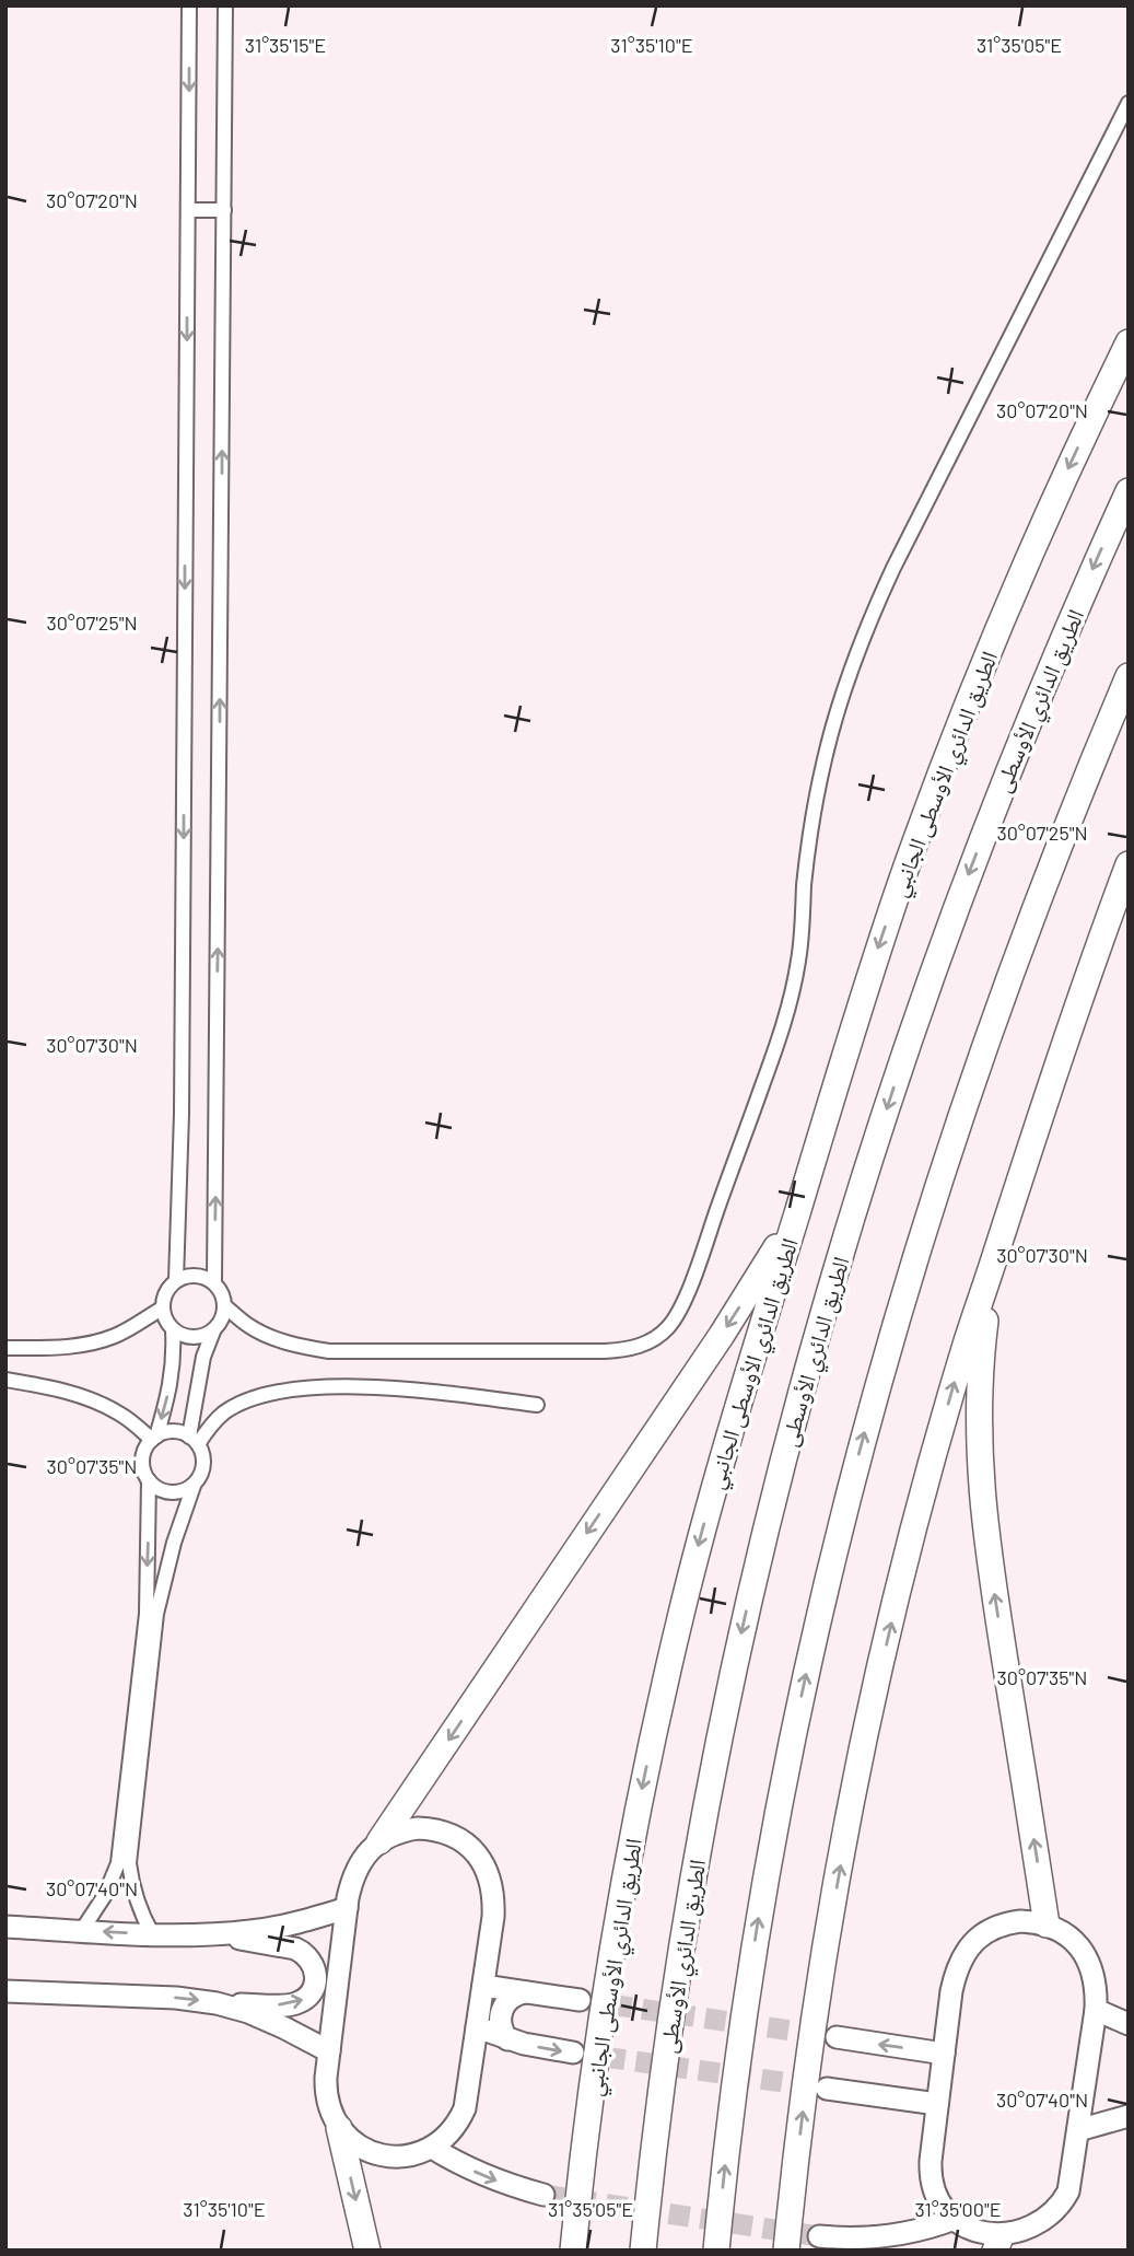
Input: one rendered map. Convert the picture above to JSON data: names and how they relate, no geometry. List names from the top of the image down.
{
  "streets": {
    "highway": ["الطريق الدائري الأوسطى", "الطريق الدائري الأوسطى الجانبي"]
  },
  "coordinates": [
    "31°35'15\"E",
    "31°35'10\"E",
    "31°35'05\"E",
    "30°07'20\"N",
    "30°07'25\"N",
    "30°07'30\"N",
    "30°07'35\"N",
    "30°07'40\"N",
    "31°35'00\"E"
  ]
}
